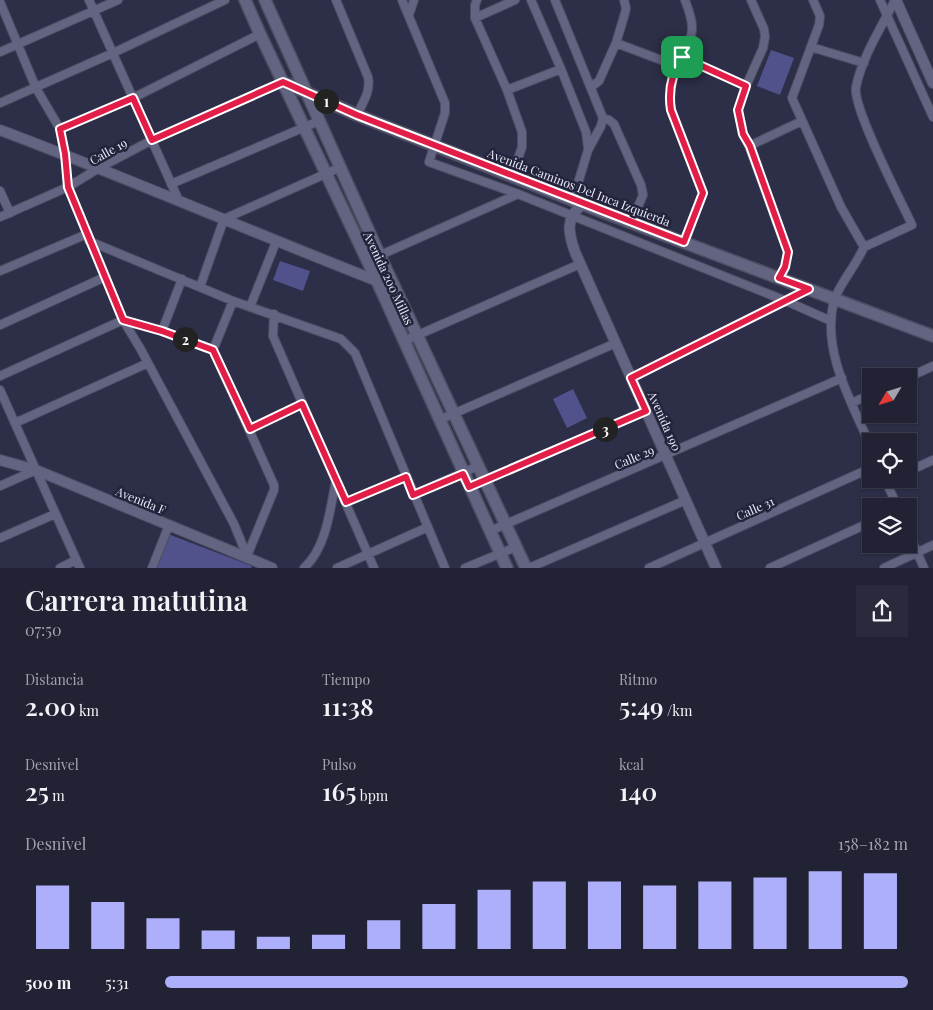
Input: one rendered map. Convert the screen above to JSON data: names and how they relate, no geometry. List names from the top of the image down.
{
  "streets": {
    "main road": ["Avenida Caminos Del Inca Izquierda", "Avenida 200 Millas"],
    "street": [
      "Calle 19",
      "Avenida 190",
      "Calle 29",
      "Avenida F",
      "Calle 31"
    ]
  },
  "crossings": [
    ["Calle 19", "Avenida Caminos Del Inca Izquierda"],
    ["Calle 19", "Avenida 200 Millas"],
    ["Avenida Caminos Del Inca Izquierda", "Avenida 200 Millas"],
    ["Avenida 200 Millas", "Calle 29"],
    ["Avenida 190", "Calle 29"],
    ["Avenida 190", "Calle 31"]
  ],
  "north": "bottom left",
  "page": {
    "pins": ["1", "2", "3"],
    "heading": ["Carrera matutina", "07:50"],
    "stats": [
      ["Distancia", "2.00 km"],
      ["Tiempo", "11:38"],
      ["Ritmo", "5:49 /km"],
      ["Desnivel", "25 m"],
      ["Pulso", "165 bpm"],
      ["kcal", "140"]
    ],
    "chart": ["Desnivel", "158–182 m"],
    "list": [
      {
        "name": "500 m",
        "note": "5:31"
      }
    ]
  }
}
